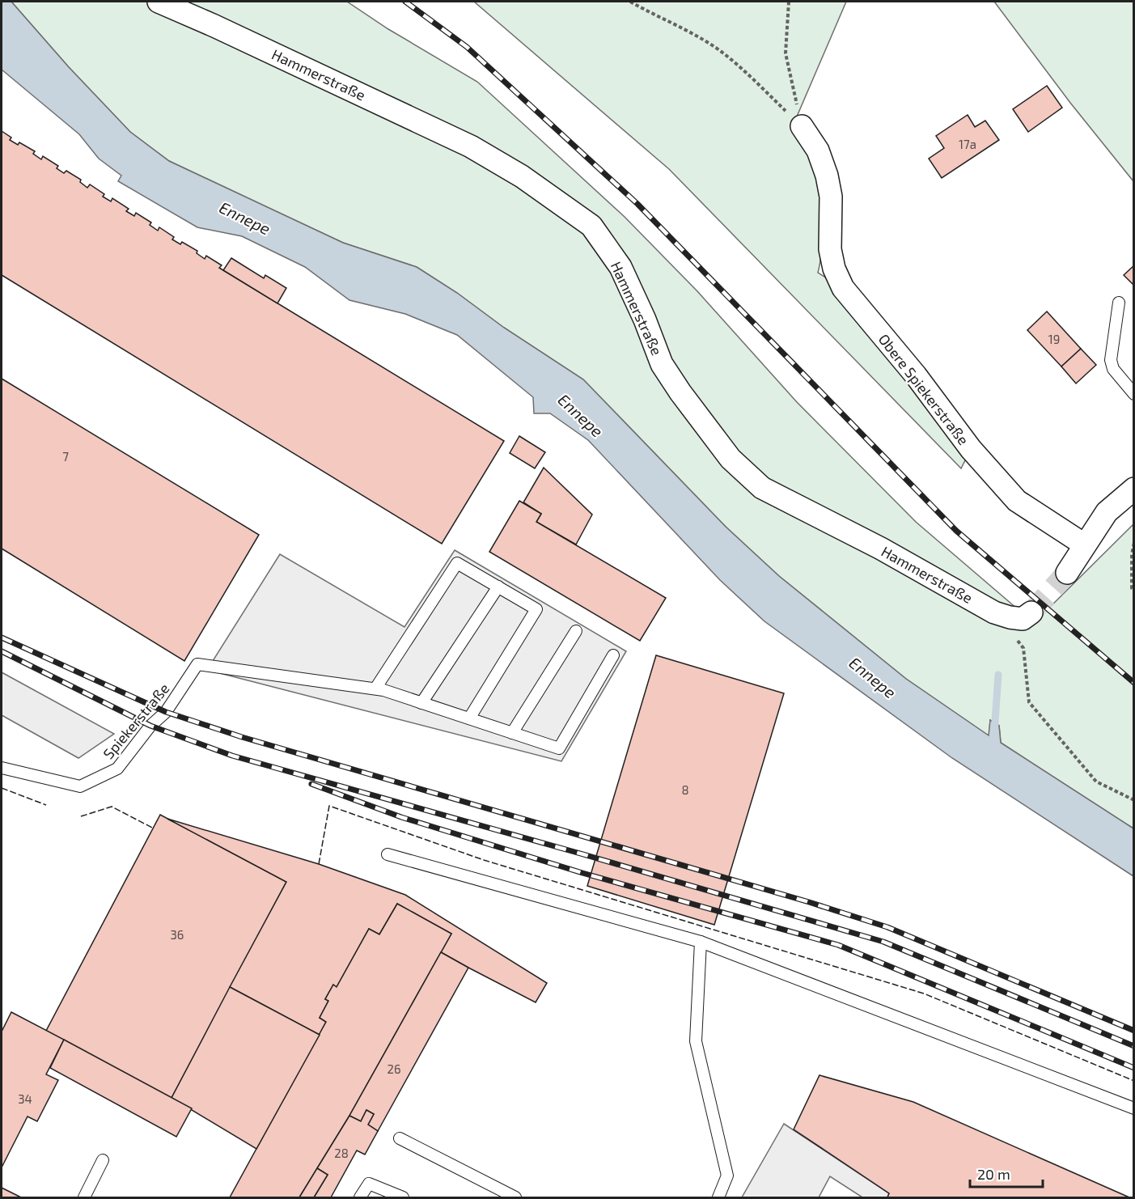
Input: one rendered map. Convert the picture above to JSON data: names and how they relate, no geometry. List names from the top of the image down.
{
  "streets": {
    "street": ["Hammerstraße", "Obere Spiekerstraße"],
    "lane": ["Spiekerstraße"]
  },
  "water": ["Ennepe"],
  "house_numbers": [
    "17a",
    "19",
    "7",
    "8",
    "36",
    "26",
    "34",
    "28"
  ],
  "scale_bar": "20 m"
}
